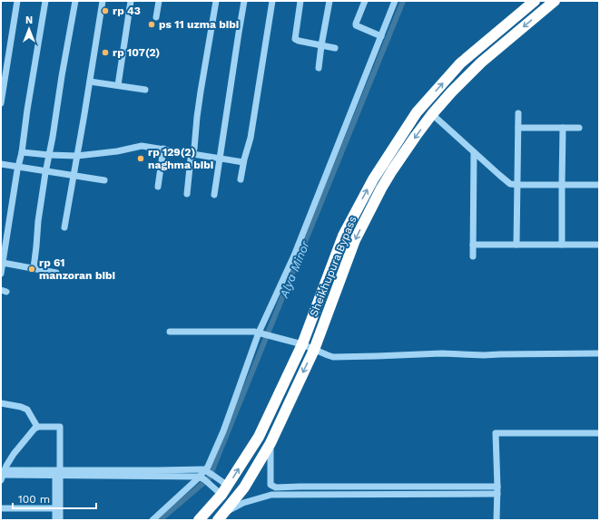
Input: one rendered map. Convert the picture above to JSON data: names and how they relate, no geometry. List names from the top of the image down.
{
  "streets": {
    "highway": ["Sheikhupura Bypass"]
  },
  "water": ["Alya Minor"],
  "places": [
    "rp 43",
    "ps 11 uzma bibi",
    "rp 107(2)",
    "rp 129(2) naghma bibi",
    "rp 61 manzoran bibi"
  ],
  "scale_bar": "100 m",
  "north": "top"
}
